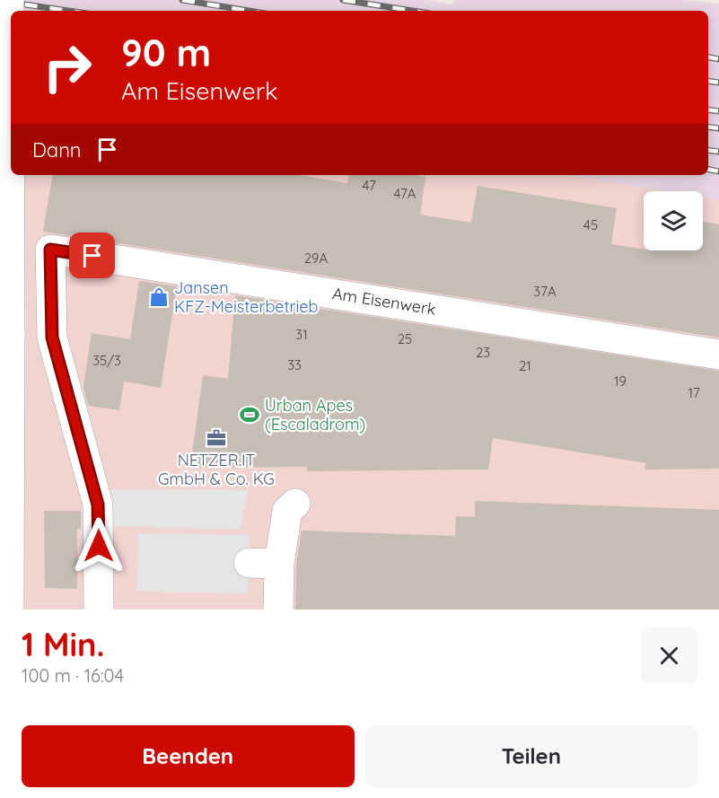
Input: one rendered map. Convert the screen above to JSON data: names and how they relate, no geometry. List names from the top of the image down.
{
  "streets": {
    "street": ["Am Eisenwerk"]
  },
  "places": {
    "shop": ["Jansen KFZ-Meisterbetrieb"],
    "sports": ["Urban Apes (Escaladrom)"],
    "office": ["NETZER.IT GmbH & Co. KG"]
  },
  "house_numbers": [
    "47",
    "47A",
    "45",
    "29A",
    "37A",
    "31",
    "25",
    "23",
    "35/3",
    "33",
    "21",
    "19",
    "17"
  ],
  "page": {
    "turn": ["90 m", "Am Eisenwerk"],
    "then": "Dann",
    "heading": ["1 Min.", "100 m · 16:04"],
    "buttons": ["Beenden", "Teilen"]
  }
}
